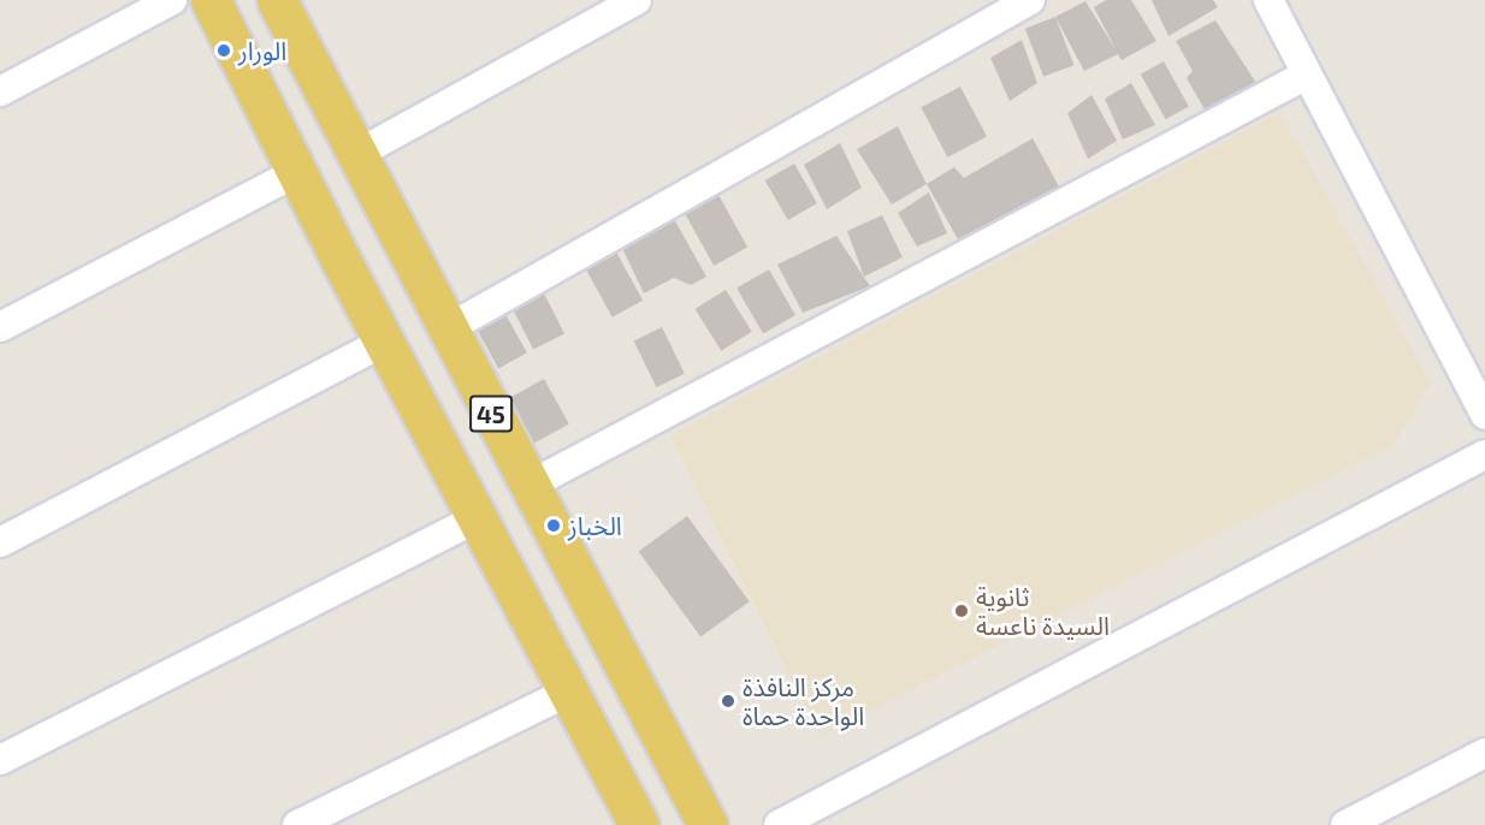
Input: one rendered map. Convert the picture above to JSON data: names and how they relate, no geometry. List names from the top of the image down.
{
  "streets": {
    "main road": ["45"]
  },
  "places": [
    "الورار",
    "الخباز",
    "ثانوية السيدة ناعسة",
    "مركز النافذة الواحدة حماة"
  ]
}
